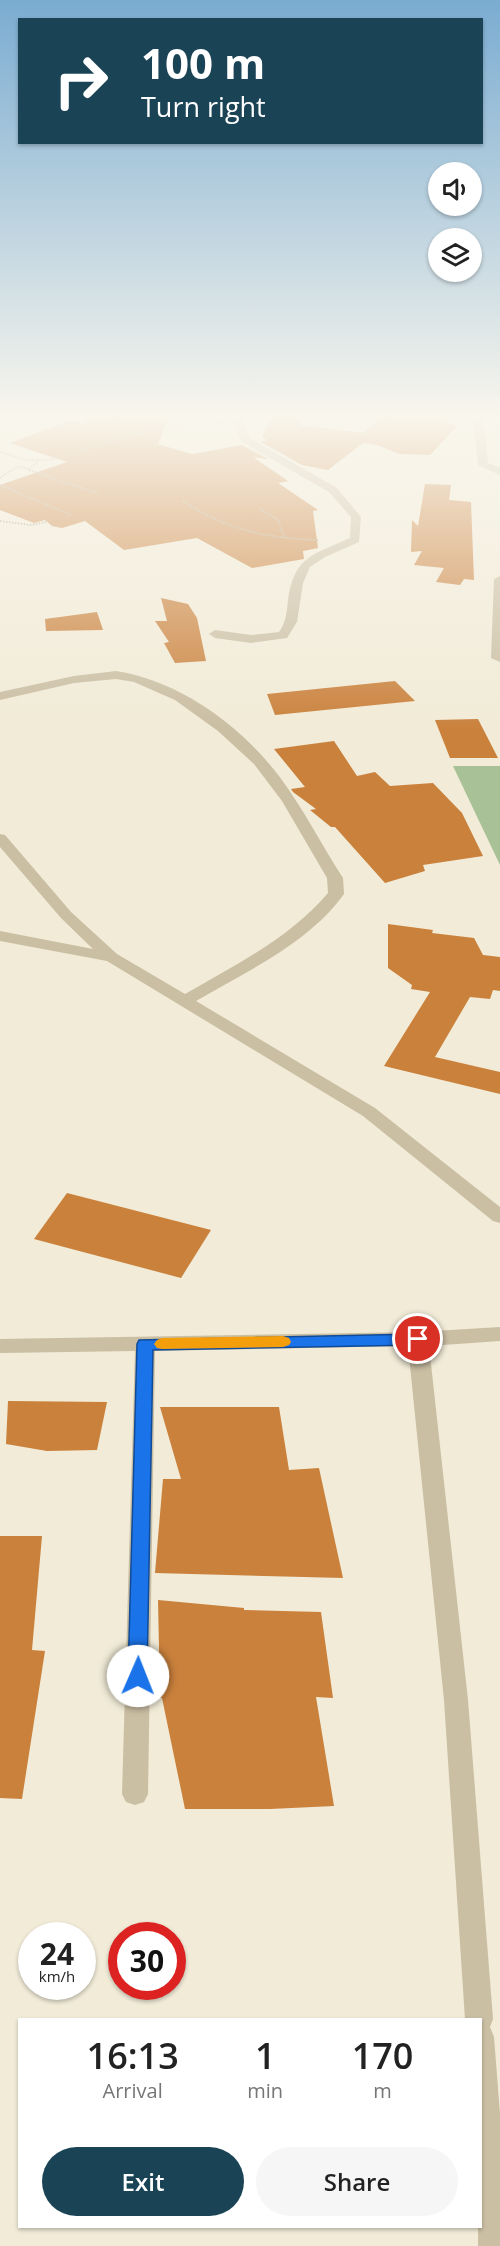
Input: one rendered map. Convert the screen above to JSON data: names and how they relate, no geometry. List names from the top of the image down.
{
  "page": {
    "turn": ["100 m", "Turn right"],
    "speed": "24 km/h",
    "limit": "30",
    "eta": [
      "16:13",
      "Arrival",
      "1",
      "min",
      "170",
      "m"
    ],
    "buttons": ["Exit", "Share"]
  }
}
